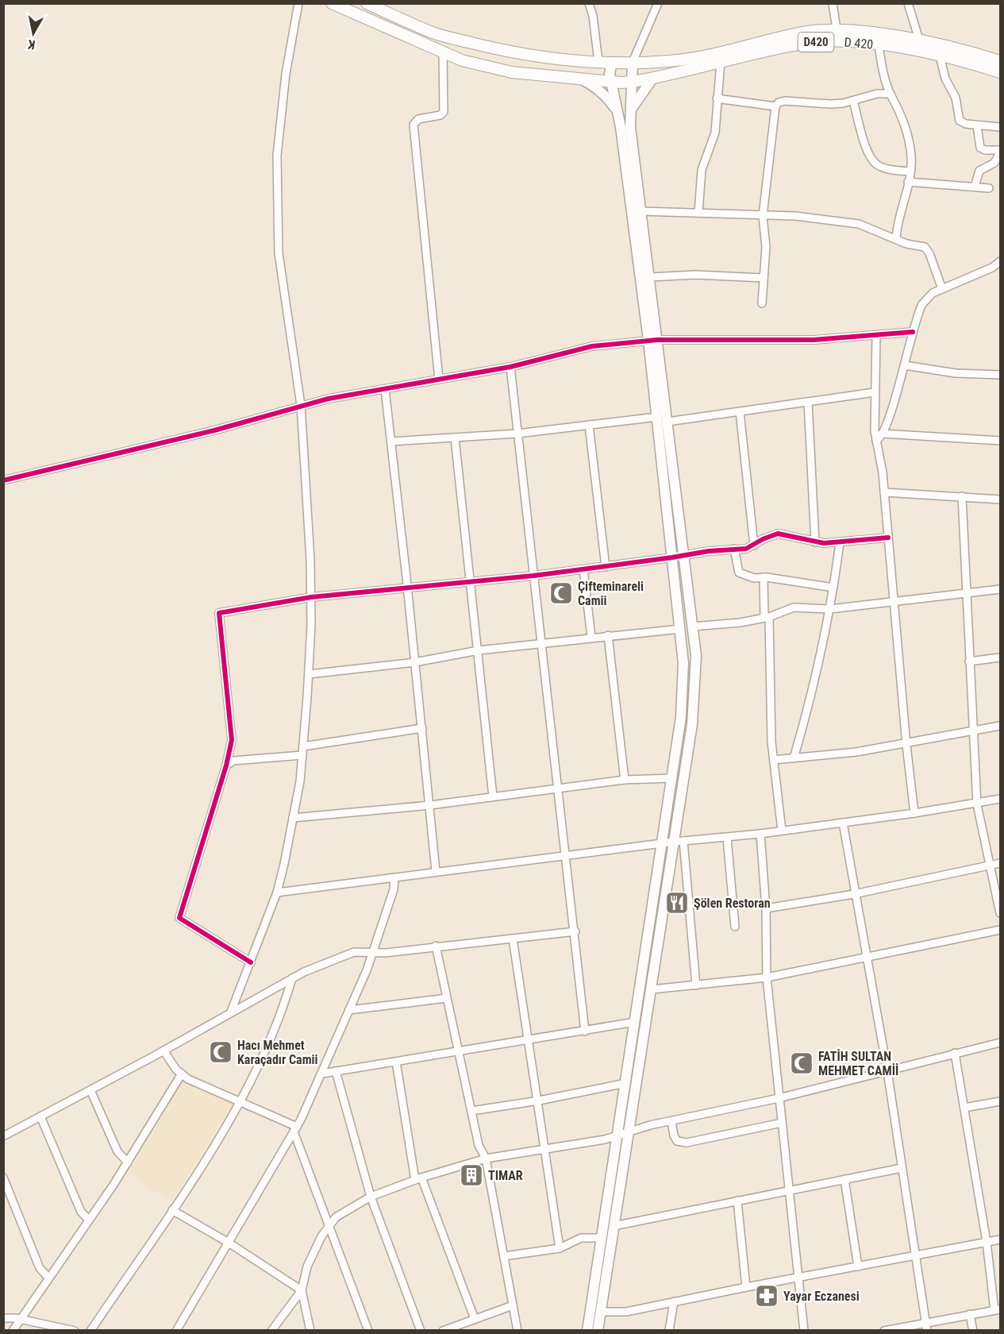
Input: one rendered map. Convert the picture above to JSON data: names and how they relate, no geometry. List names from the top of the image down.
{
  "streets": {
    "highway": ["D420", "D 420"]
  },
  "crossings": [
    ["D420", "D 420"]
  ],
  "places": {
    "mosque": ["Çifteminareli Camii", "Hacı Mehmet Karaçadır Camii", "FATİH SULTAN MEHMET CAMİİ"],
    "restaurant": ["Şölen Restoran"],
    "building": ["TIMAR"],
    "pharmacy": ["Yayar Eczanesi"]
  },
  "north": "bottom"
}
